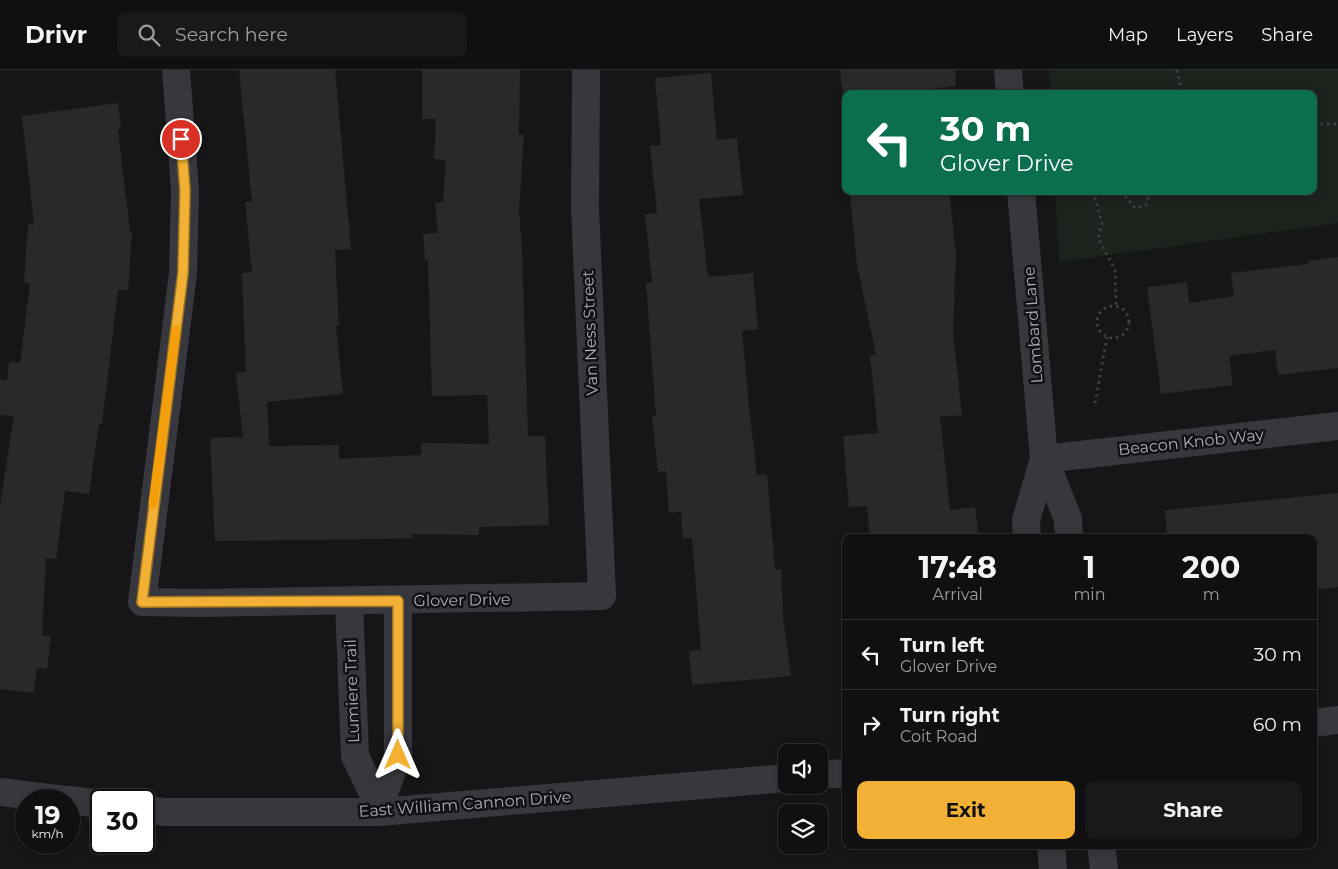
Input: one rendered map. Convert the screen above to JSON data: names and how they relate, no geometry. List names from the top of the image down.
{
  "streets": {
    "street": [
      "Lombard Lane",
      "Van Ness Street",
      "Beacon Knob Way",
      "Glover Drive",
      "Lumiere Trail",
      "East William Cannon Drive"
    ]
  },
  "crossings": [
    ["Lombard Lane", "Beacon Knob Way"],
    ["Van Ness Street", "Glover Drive"],
    ["Glover Drive", "Lumiere Trail"]
  ],
  "page": {
    "header": "Drivr",
    "search": "Search here",
    "nav": ["Map", "Layers", "Share"],
    "turn": ["30 m", "Glover Drive"],
    "eta": [
      "17:48",
      "Arrival",
      "1",
      "min",
      "200",
      "m"
    ],
    "list": [
      {
        "name": "Turn left",
        "note": "Glover Drive",
        "value": "30 m"
      },
      {
        "name": "Turn right",
        "note": "Coit Road",
        "value": "60 m"
      }
    ],
    "buttons": ["Exit", "Share"],
    "speed": "19 km/h",
    "limit": "30"
  }
}
